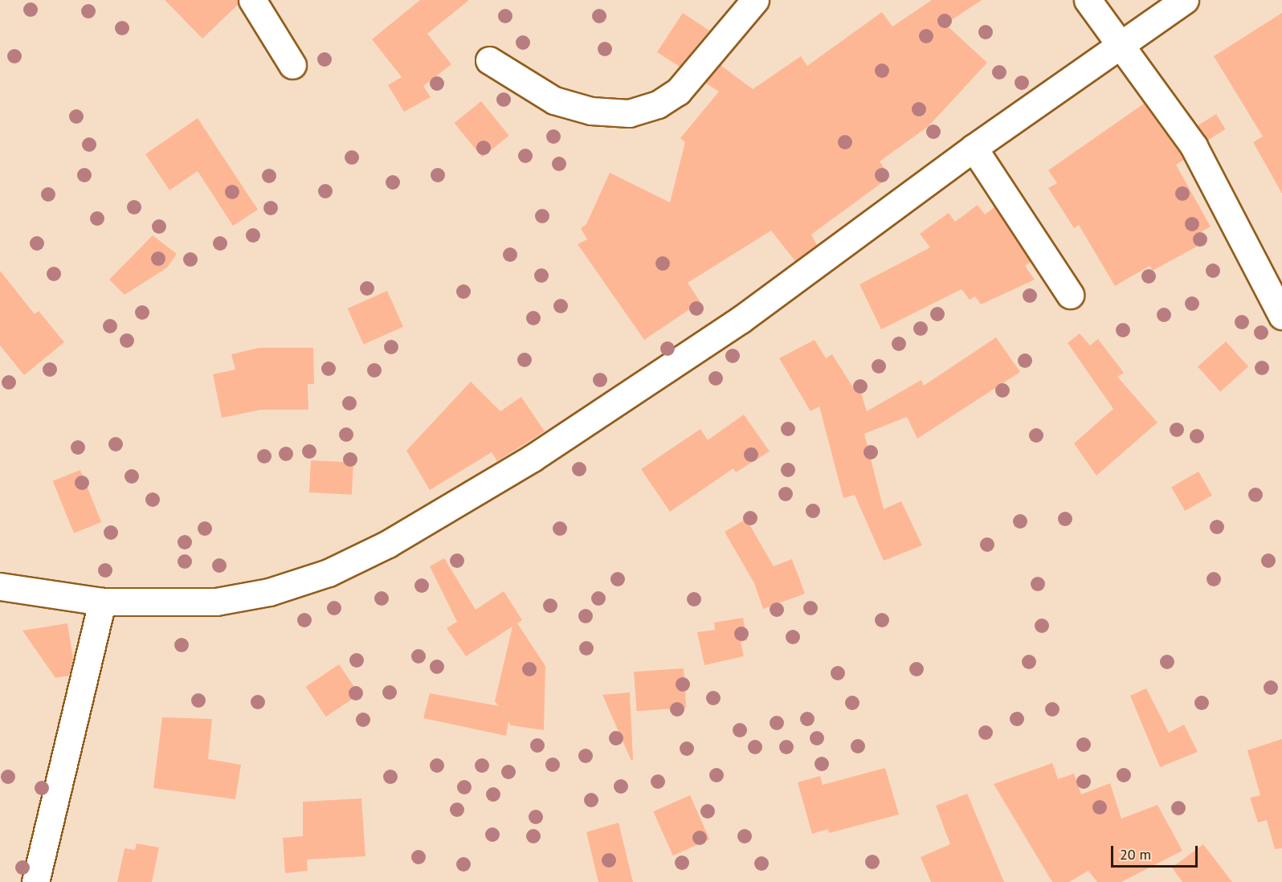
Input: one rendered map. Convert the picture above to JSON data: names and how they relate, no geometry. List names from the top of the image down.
{
  "scale_bar": "20 m"
}
